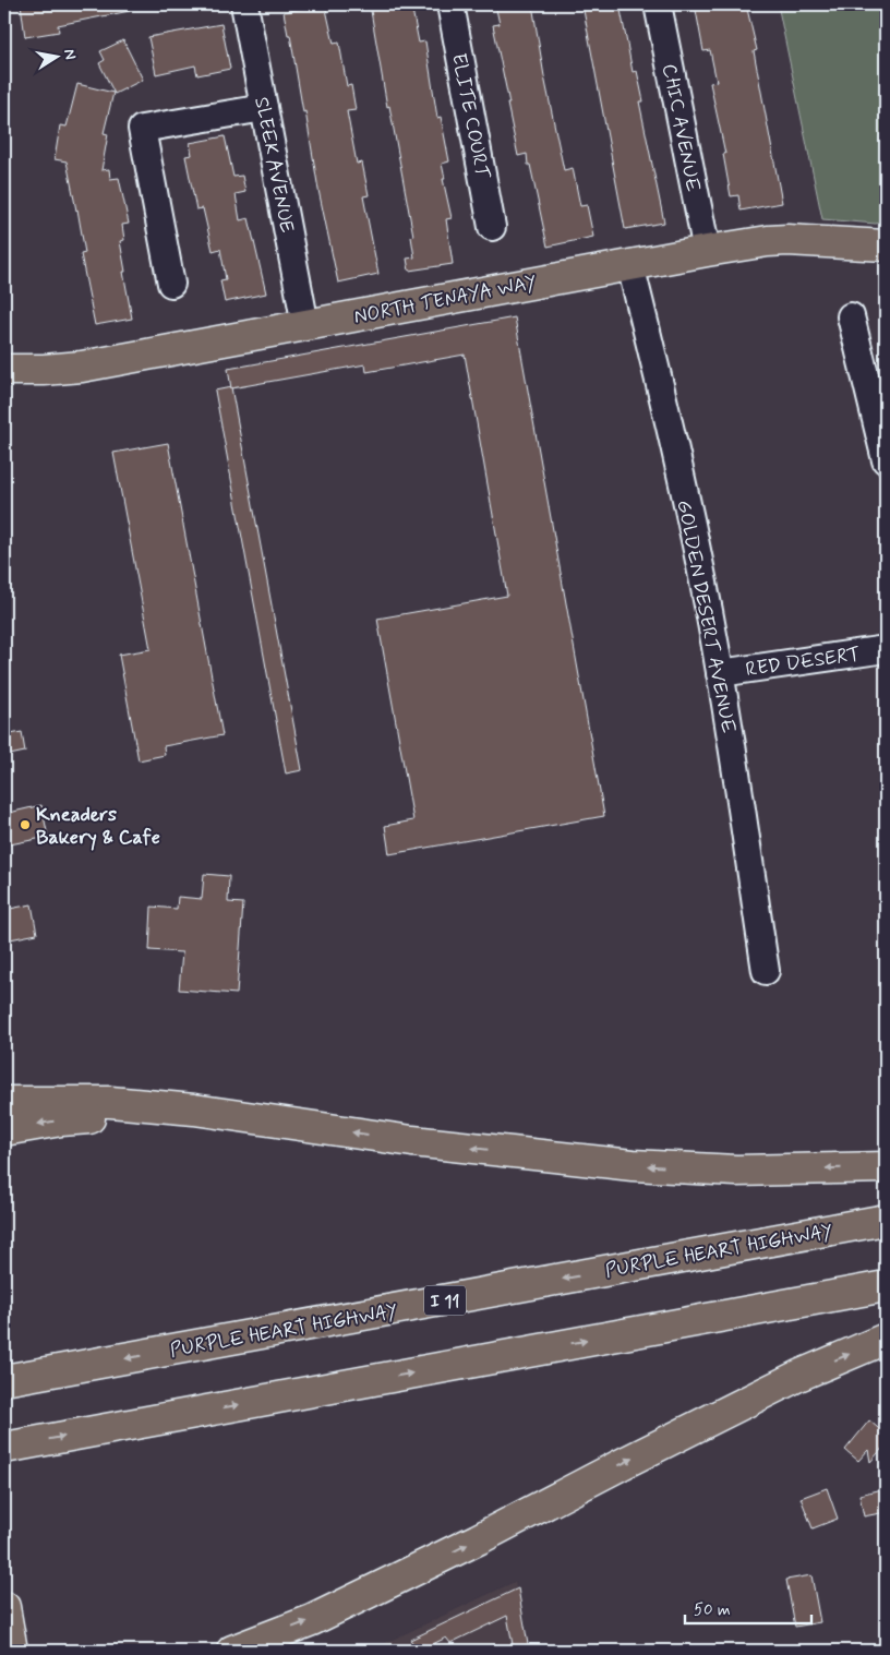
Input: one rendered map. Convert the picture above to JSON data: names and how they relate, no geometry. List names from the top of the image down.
{
  "streets": {
    "main road": ["NORTH TENAYA WAY", "PURPLE HEART HIGHWAY", "I 11"],
    "street": [
      "ELITE COURT",
      "CHIC AVENUE",
      "SLEEK AVENUE",
      "GOLDEN DESERT AVENUE",
      "RED DESERT"
    ]
  },
  "crossings": [
    ["CHIC AVENUE", "NORTH TENAYA WAY"],
    ["SLEEK AVENUE", "NORTH TENAYA WAY"],
    ["NORTH TENAYA WAY", "GOLDEN DESERT AVENUE"],
    ["GOLDEN DESERT AVENUE", "RED DESERT"]
  ],
  "places": ["Kneaders Bakery & Cafe"],
  "scale_bar": "50 m",
  "north": "right"
}
